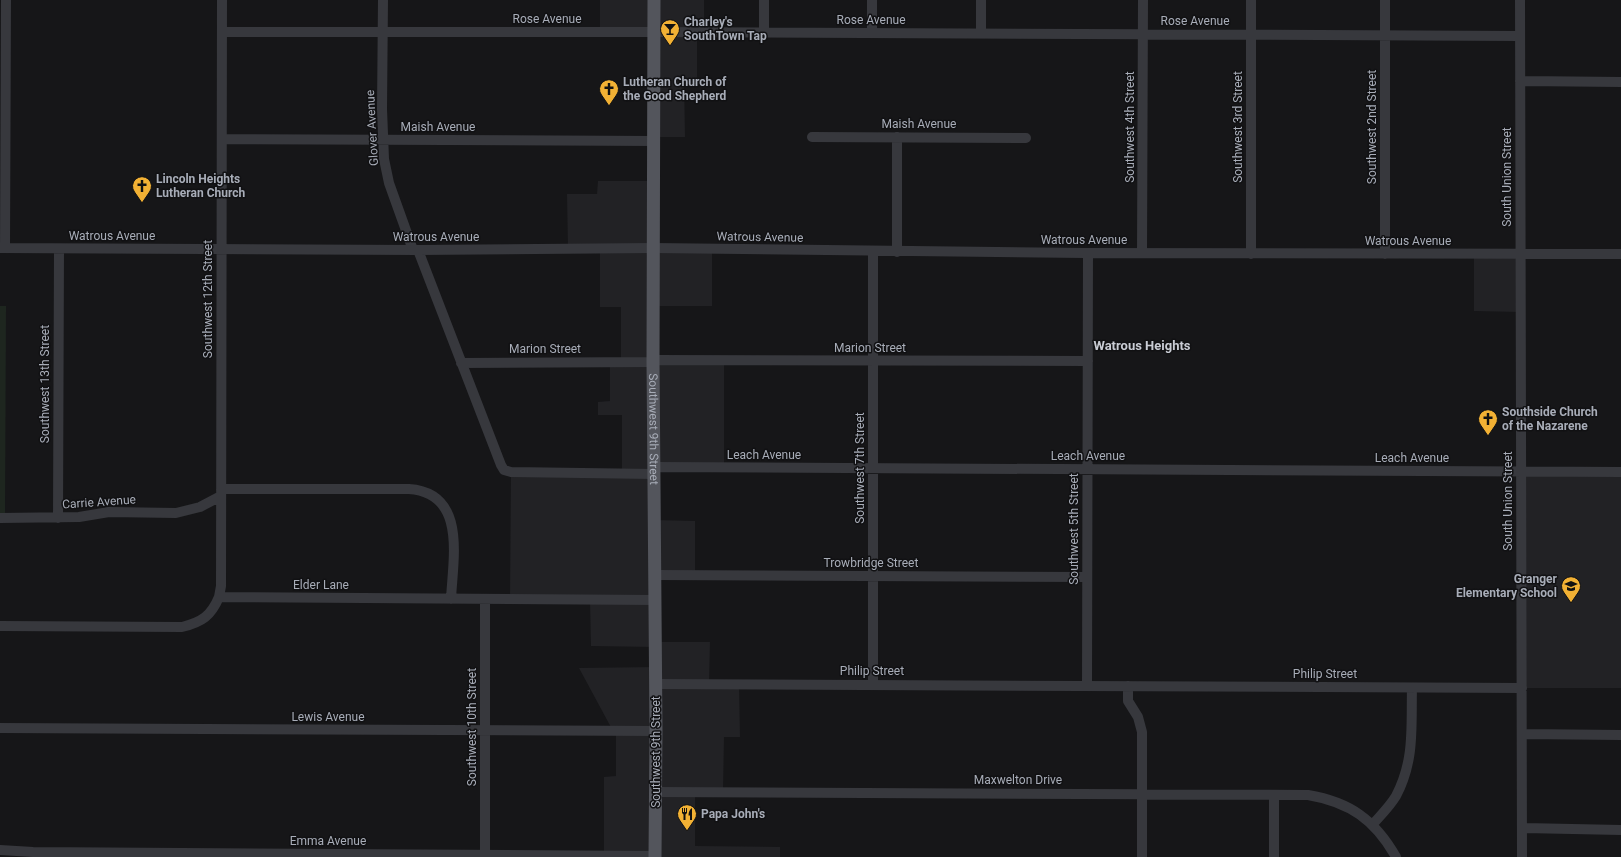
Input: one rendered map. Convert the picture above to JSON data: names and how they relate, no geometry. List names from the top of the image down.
{
  "streets": {
    "main road": ["Southwest 9th Street"],
    "street": [
      "Rose Avenue",
      "Maish Avenue",
      "Southwest 4th Street",
      "Southwest 3rd Street",
      "Southwest 2nd Street",
      "Glover Avenue",
      "South Union Street",
      "Watrous Avenue",
      "Southwest 12th Street",
      "Marion Street",
      "Southwest 13th Street",
      "Leach Avenue",
      "Southwest 7th Street",
      "Carrie Avenue",
      "Southwest 5th Street",
      "Trowbridge Street",
      "Elder Lane",
      "Philip Street",
      "Lewis Avenue",
      "Southwest 10th Street",
      "Maxwelton Drive",
      "Emma Avenue"
    ]
  },
  "crossings": [
    ["Rose Avenue", "Southwest 4th Street"],
    ["Rose Avenue", "Southwest 3rd Street"],
    ["Rose Avenue", "Southwest 2nd Street"],
    ["Rose Avenue", "Glover Avenue"],
    ["Rose Avenue", "South Union Street"],
    ["Rose Avenue", "Southwest 12th Street"],
    ["Rose Avenue", "Southwest 9th Street"],
    ["Maish Avenue", "Glover Avenue"],
    ["Maish Avenue", "Southwest 12th Street"],
    ["Maish Avenue", "Southwest 9th Street"],
    ["Southwest 4th Street", "Watrous Avenue"],
    ["Southwest 3rd Street", "Watrous Avenue"],
    ["Southwest 2nd Street", "Watrous Avenue"],
    ["Glover Avenue", "Watrous Avenue"],
    ["Glover Avenue", "Marion Street"],
    ["Glover Avenue", "Leach Avenue"],
    ["South Union Street", "Watrous Avenue"],
    ["South Union Street", "Leach Avenue"],
    ["South Union Street", "Philip Street"],
    ["Watrous Avenue", "Southwest 12th Street"],
    ["Watrous Avenue", "Southwest 13th Street"],
    ["Watrous Avenue", "Southwest 9th Street"],
    ["Watrous Avenue", "Southwest 7th Street"],
    ["Watrous Avenue", "Southwest 5th Street"],
    ["Southwest 12th Street", "Carrie Avenue"],
    ["Southwest 12th Street", "Elder Lane"],
    ["Marion Street", "Southwest 9th Street"],
    ["Marion Street", "Southwest 7th Street"],
    ["Marion Street", "Southwest 5th Street"],
    ["Southwest 13th Street", "Carrie Avenue"],
    ["Southwest 9th Street", "Leach Avenue"],
    ["Southwest 9th Street", "Trowbridge Street"],
    ["Southwest 9th Street", "Elder Lane"],
    ["Southwest 9th Street", "Philip Street"],
    ["Southwest 9th Street", "Lewis Avenue"],
    ["Southwest 9th Street", "Maxwelton Drive"],
    ["Southwest 9th Street", "Emma Avenue"],
    ["Leach Avenue", "Southwest 7th Street"],
    ["Leach Avenue", "Southwest 5th Street"],
    ["Southwest 7th Street", "Trowbridge Street"],
    ["Southwest 7th Street", "Philip Street"],
    ["Carrie Avenue", "Elder Lane"],
    ["Southwest 5th Street", "Trowbridge Street"],
    ["Southwest 5th Street", "Philip Street"],
    ["Elder Lane", "Southwest 10th Street"],
    ["Lewis Avenue", "Southwest 10th Street"],
    ["Southwest 10th Street", "Emma Avenue"]
  ],
  "districts": ["Watrous Heights"],
  "places": {
    "bar": ["Charley's SouthTown Tap"],
    "church": ["Lutheran Church of the Good Shepherd", "Lincoln Heights Lutheran Church", "Southside Church of the Nazarene"],
    "school or university": ["Granger Elementary School"],
    "restaurant": ["Papa John's"]
  }
}
